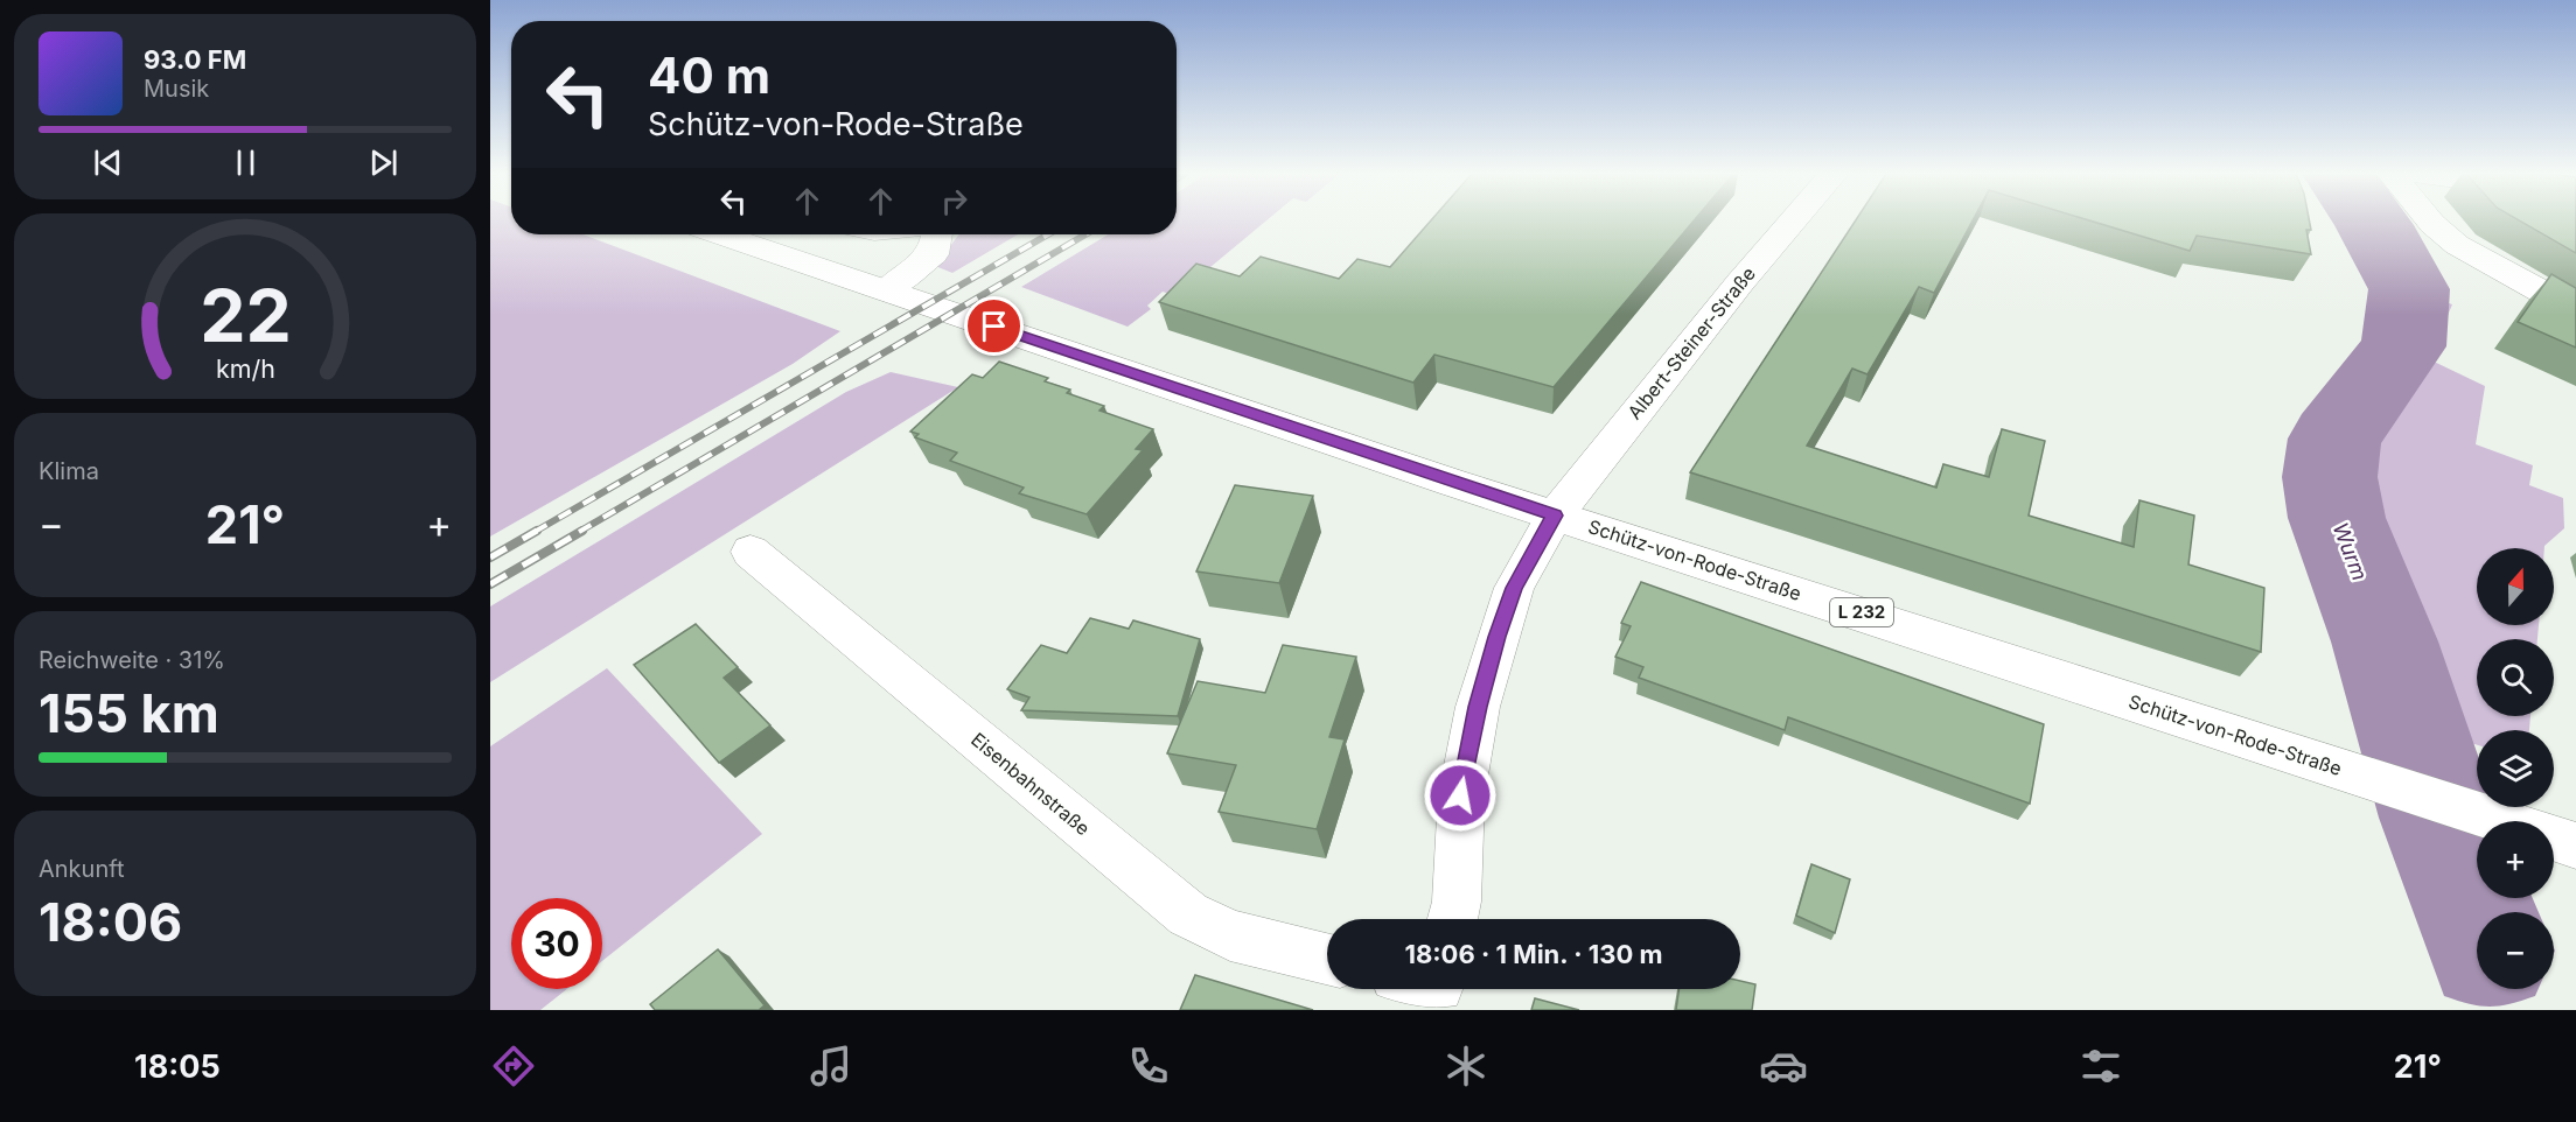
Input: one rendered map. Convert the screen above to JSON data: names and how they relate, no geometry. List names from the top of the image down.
{
  "streets": {
    "street": [
      "Albert-Steiner-Straße",
      "Schütz-von-Rode-Straße",
      "L 232",
      "Eisenbahnstraße"
    ]
  },
  "crossings": [
    ["Albert-Steiner-Straße", "Schütz-von-Rode-Straße"]
  ],
  "water": ["Wurm"],
  "north": "top",
  "page": {
    "turn": ["40 m", "Schütz-von-Rode-Straße"],
    "song": ["93.0 FM", "Musik"],
    "tile": [
      "Klima",
      ["Reichweite · 31%", "155 km"],
      ["Ankunft", "18:06"]
    ],
    "heat": ["−", "21°", "+"],
    "map_buttons": ["+", "−"],
    "limit": "30",
    "trip": "18:06 · 1 Min. · 130 m",
    "tabs": ["18:05", "21°"],
    "gauge": ["22", "km/h"]
  }
}
